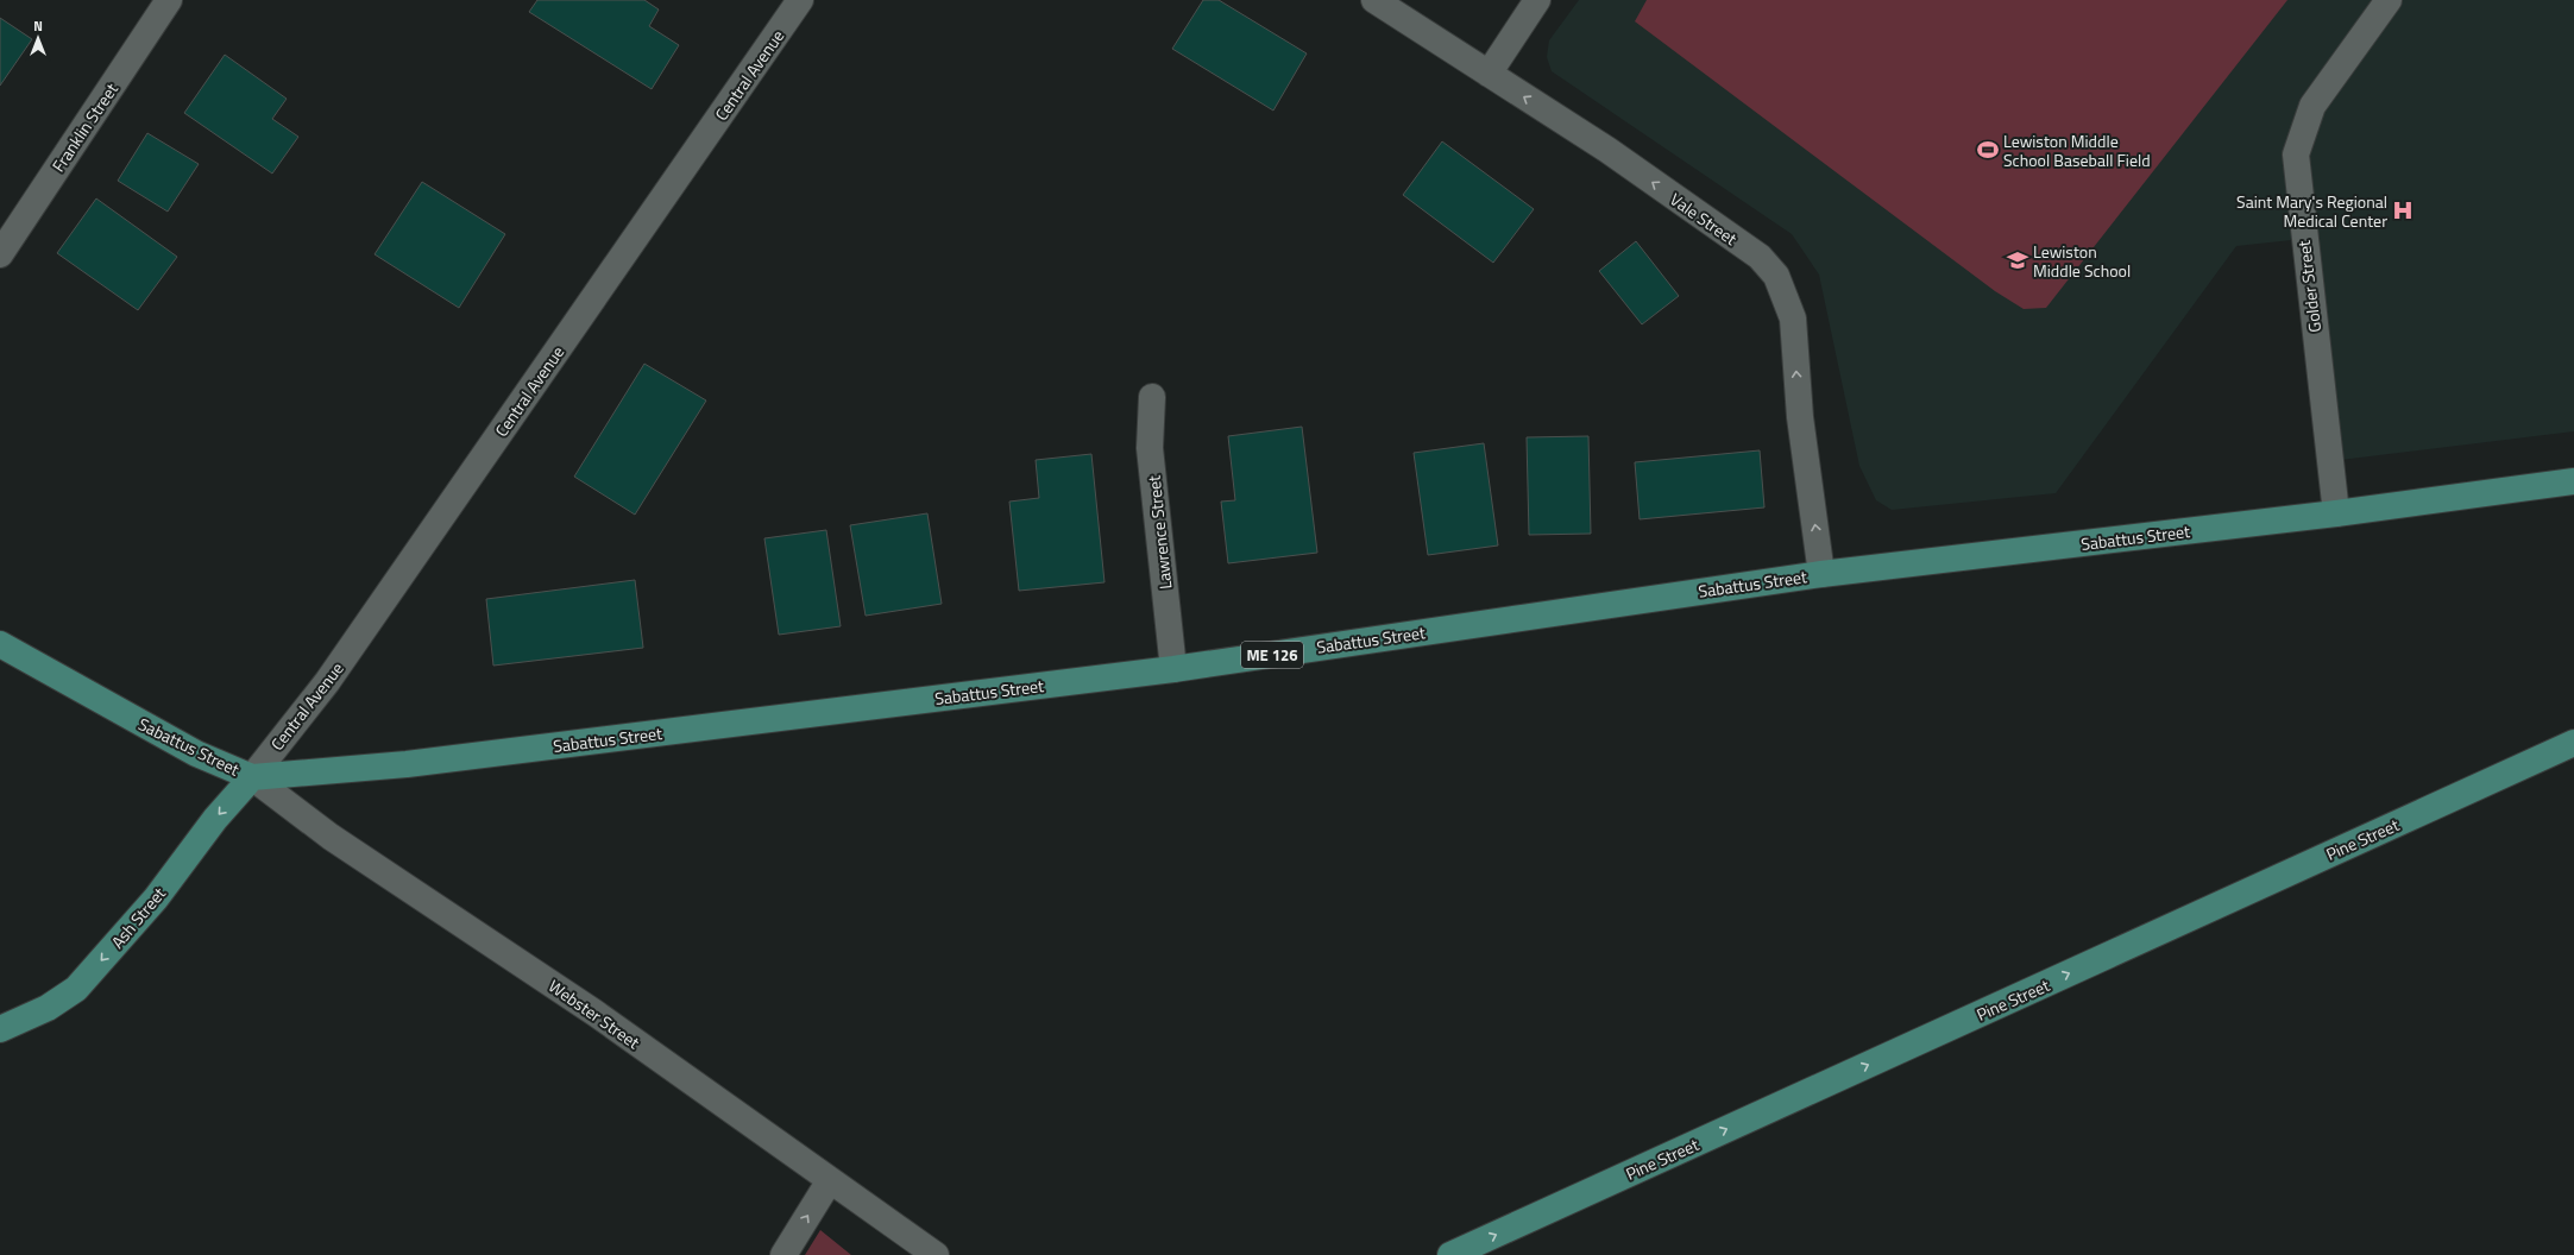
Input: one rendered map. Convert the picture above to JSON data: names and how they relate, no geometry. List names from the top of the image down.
{
  "streets": {
    "main road": [
      "Sabattus Street",
      "ME 126",
      "Pine Street",
      "Ash Street"
    ],
    "street": [
      "Central Avenue",
      "Franklin Street",
      "Vale Street",
      "Golder Street",
      "Lawrence Street",
      "Webster Street"
    ]
  },
  "crossings": [
    ["Central Avenue", "Sabattus Street"],
    ["Central Avenue", "Ash Street"],
    ["Central Avenue", "Webster Street"],
    ["Vale Street", "Sabattus Street"],
    ["Golder Street", "Sabattus Street"],
    ["Lawrence Street", "Sabattus Street"],
    ["Sabattus Street", "Ash Street"],
    ["Sabattus Street", "Webster Street"],
    ["Ash Street", "Webster Street"]
  ],
  "one_way": ["Vale Street", "Pine Street", "Ash Street"],
  "places": {
    "sports": ["Lewiston Middle School Baseball Field"],
    "hospital": ["Saint Mary's Regional Medical Center"],
    "school or university": ["Lewiston Middle School"]
  },
  "north": "top"
}
